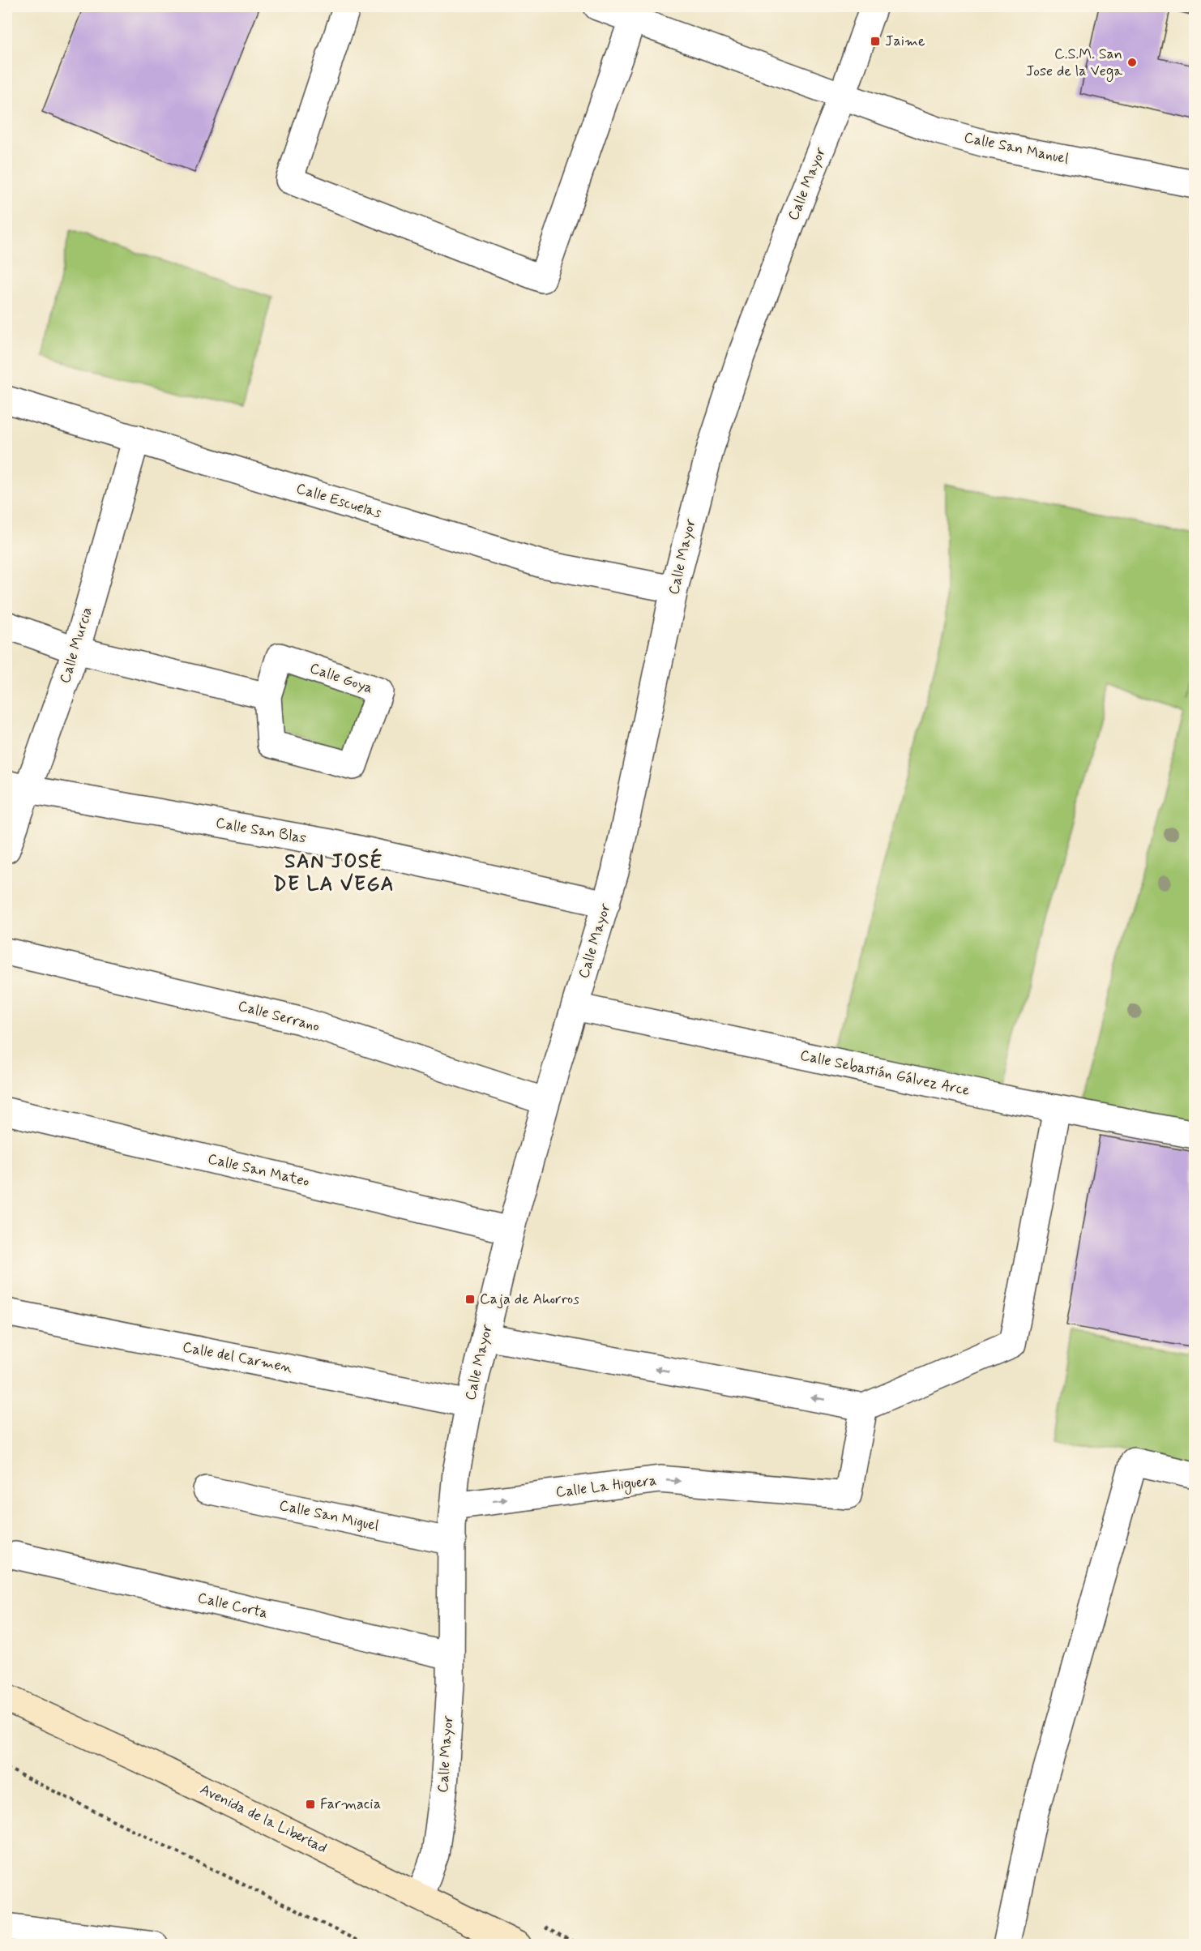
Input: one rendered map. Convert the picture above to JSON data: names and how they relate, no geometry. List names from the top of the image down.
{
  "streets": {
    "main road": ["Avenida de la Libertad"],
    "street": [
      "Calle San Manuel",
      "Calle Mayor",
      "Calle Escuelas",
      "Calle Murcia",
      "Calle Goya",
      "Calle San Blas",
      "Calle Serrano",
      "Calle Sebastián Gálvez Arce",
      "Calle San Mateo",
      "Calle del Carmen",
      "Calle La Higuera",
      "Calle San Miguel",
      "Calle Corta"
    ]
  },
  "crossings": [
    ["Calle San Manuel", "Calle Mayor"],
    ["Calle Mayor", "Calle Escuelas"],
    ["Calle Mayor", "Calle San Blas"],
    ["Calle Mayor", "Calle Serrano"],
    ["Calle Mayor", "Calle Sebastián Gálvez Arce"],
    ["Calle Mayor", "Calle San Mateo"],
    ["Calle Mayor", "Calle del Carmen"],
    ["Calle Mayor", "Calle La Higuera"],
    ["Calle Mayor", "Calle San Miguel"],
    ["Calle Mayor", "Calle Corta"],
    ["Calle Mayor", "Avenida de la Libertad"],
    ["Calle Escuelas", "Calle Murcia"],
    ["Calle Murcia", "Calle San Blas"]
  ],
  "districts": ["SAN JOSÉ DE LA VEGA"],
  "places": {
    "transit": ["Jaime", "Caja de Ahorros", "Farmacia"],
    "other": ["C.S.M. San Jose de la Vega"]
  }
}
